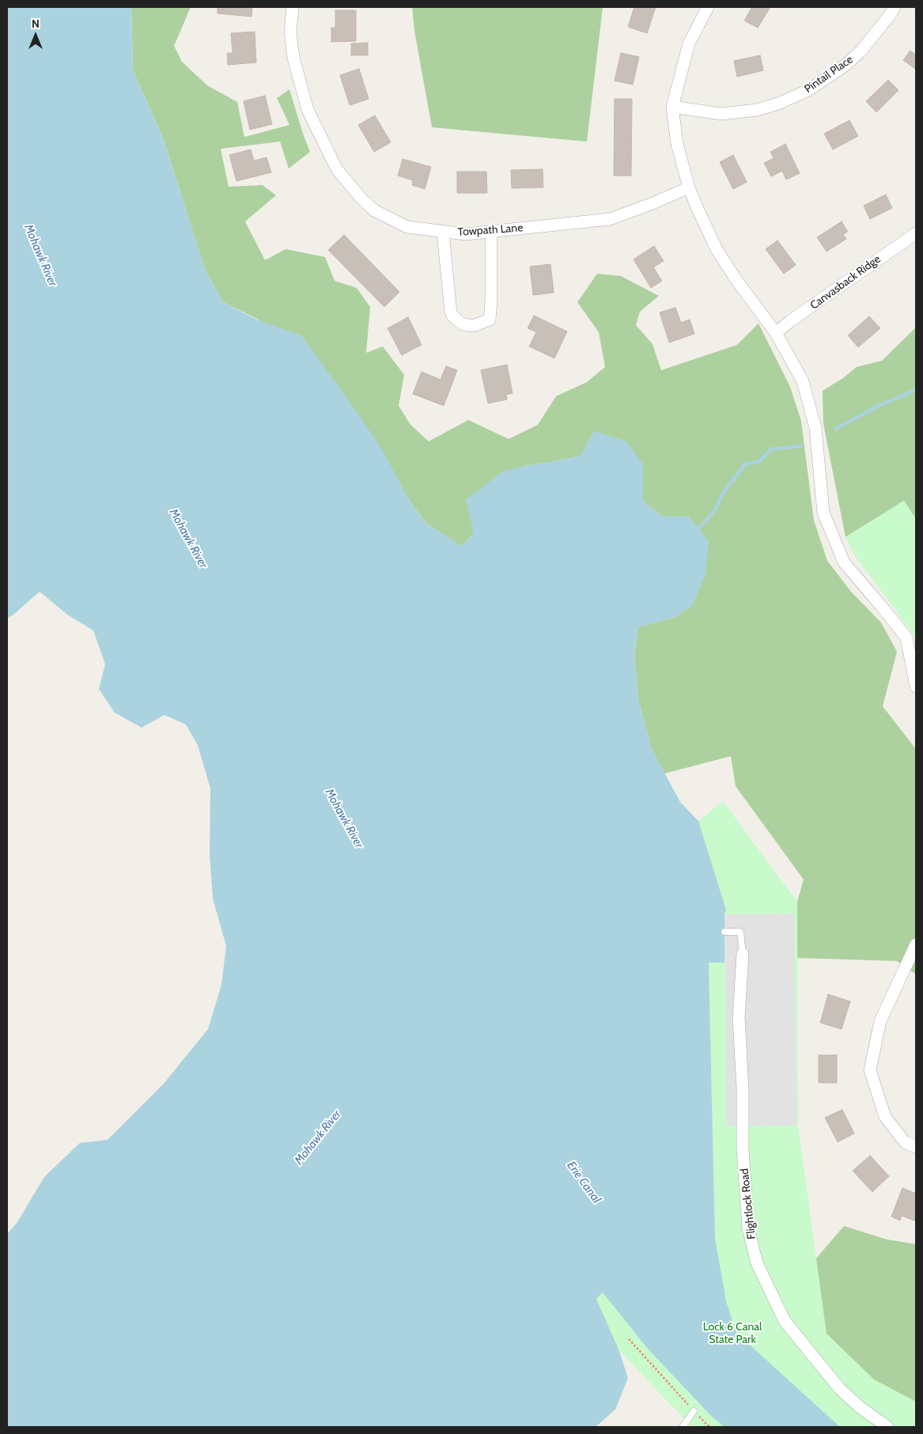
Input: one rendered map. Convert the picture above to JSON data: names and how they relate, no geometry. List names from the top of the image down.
{
  "streets": {
    "street": [
      "Pintail Place",
      "Towpath Lane",
      "Canvasback Ridge",
      "Flightlock Road"
    ]
  },
  "water": ["Mohawk River", "Erie Canal"],
  "parks": ["Lock 6 Canal State Park"],
  "north": "top"
}
